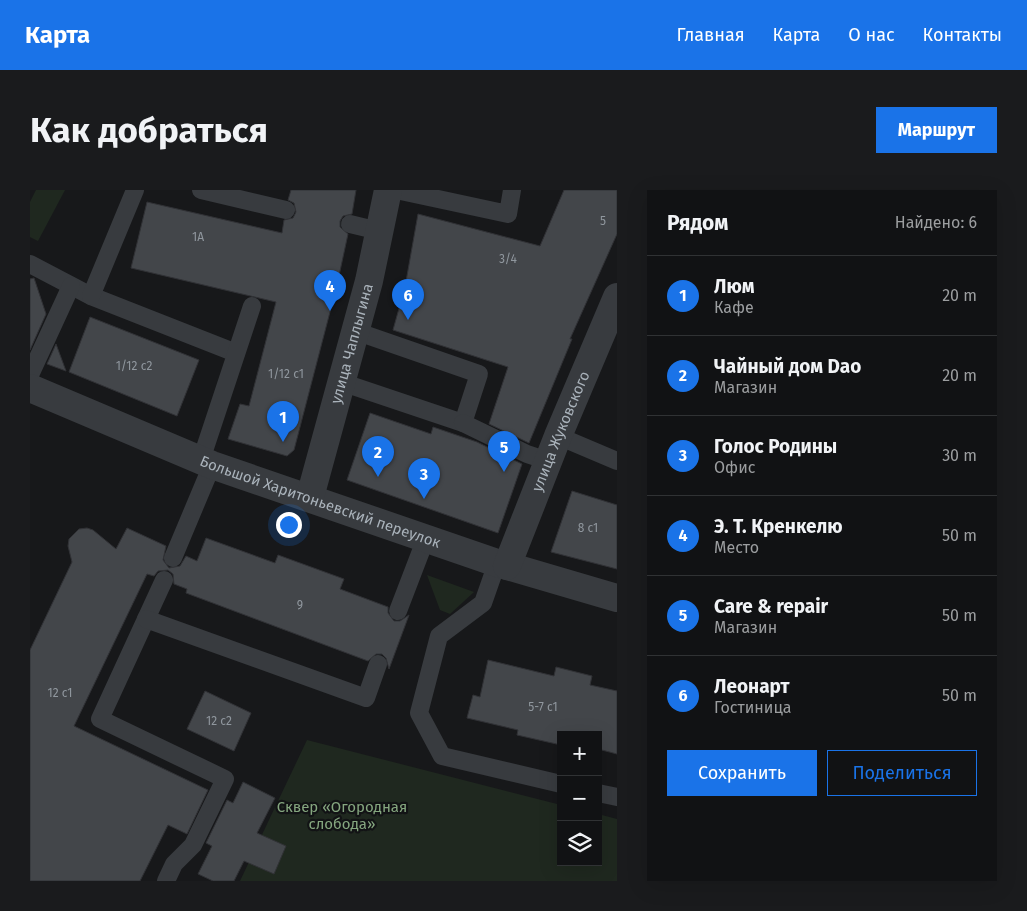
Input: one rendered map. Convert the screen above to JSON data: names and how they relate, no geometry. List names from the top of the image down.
{
  "streets": {
    "street": ["улица Чаплыгина", "улица Жуковского", "Большой Харитоньевский переулок"]
  },
  "crossings": [
    ["улица Чаплыгина", "Большой Харитоньевский переулок"],
    ["улица Жуковского", "Большой Харитоньевский переулок"]
  ],
  "parks": ["Сквер «Огородная слобода»"],
  "house_numbers": [
    "5",
    "1А",
    "3/4",
    "1/12 с2",
    "1/12 с1",
    "8 с1",
    "9",
    "12 с1",
    "5-7 с1",
    "12 с2"
  ],
  "page": {
    "header": "Карта",
    "nav": [
      "Главная",
      "Карта",
      "О нас",
      "Контакты"
    ],
    "buttons": [
      "Маршрут",
      ["Сохранить", "Поделиться"]
    ],
    "title": "Как добраться",
    "heading": ["Рядом", "Найдено: 6"],
    "list": [
      {
        "mark": "1",
        "name": "Люм",
        "note": "Кафе",
        "value": "20 m"
      },
      {
        "mark": "2",
        "name": "Чайный дом Dao",
        "note": "Магазин",
        "value": "20 m"
      },
      {
        "mark": "3",
        "name": "Голос Родины",
        "note": "Офис",
        "value": "30 m"
      },
      {
        "mark": "4",
        "name": "Э. Т. Кренкелю",
        "note": "Место",
        "value": "50 m"
      },
      {
        "mark": "5",
        "name": "Care & repair",
        "note": "Магазин",
        "value": "50 m"
      },
      {
        "mark": "6",
        "name": "Леонарт",
        "note": "Гостиница",
        "value": "50 m"
      }
    ],
    "pins": [
      "4",
      "6",
      "1",
      "5",
      "2",
      "3"
    ],
    "map_buttons": ["+", "−"]
  }
}
